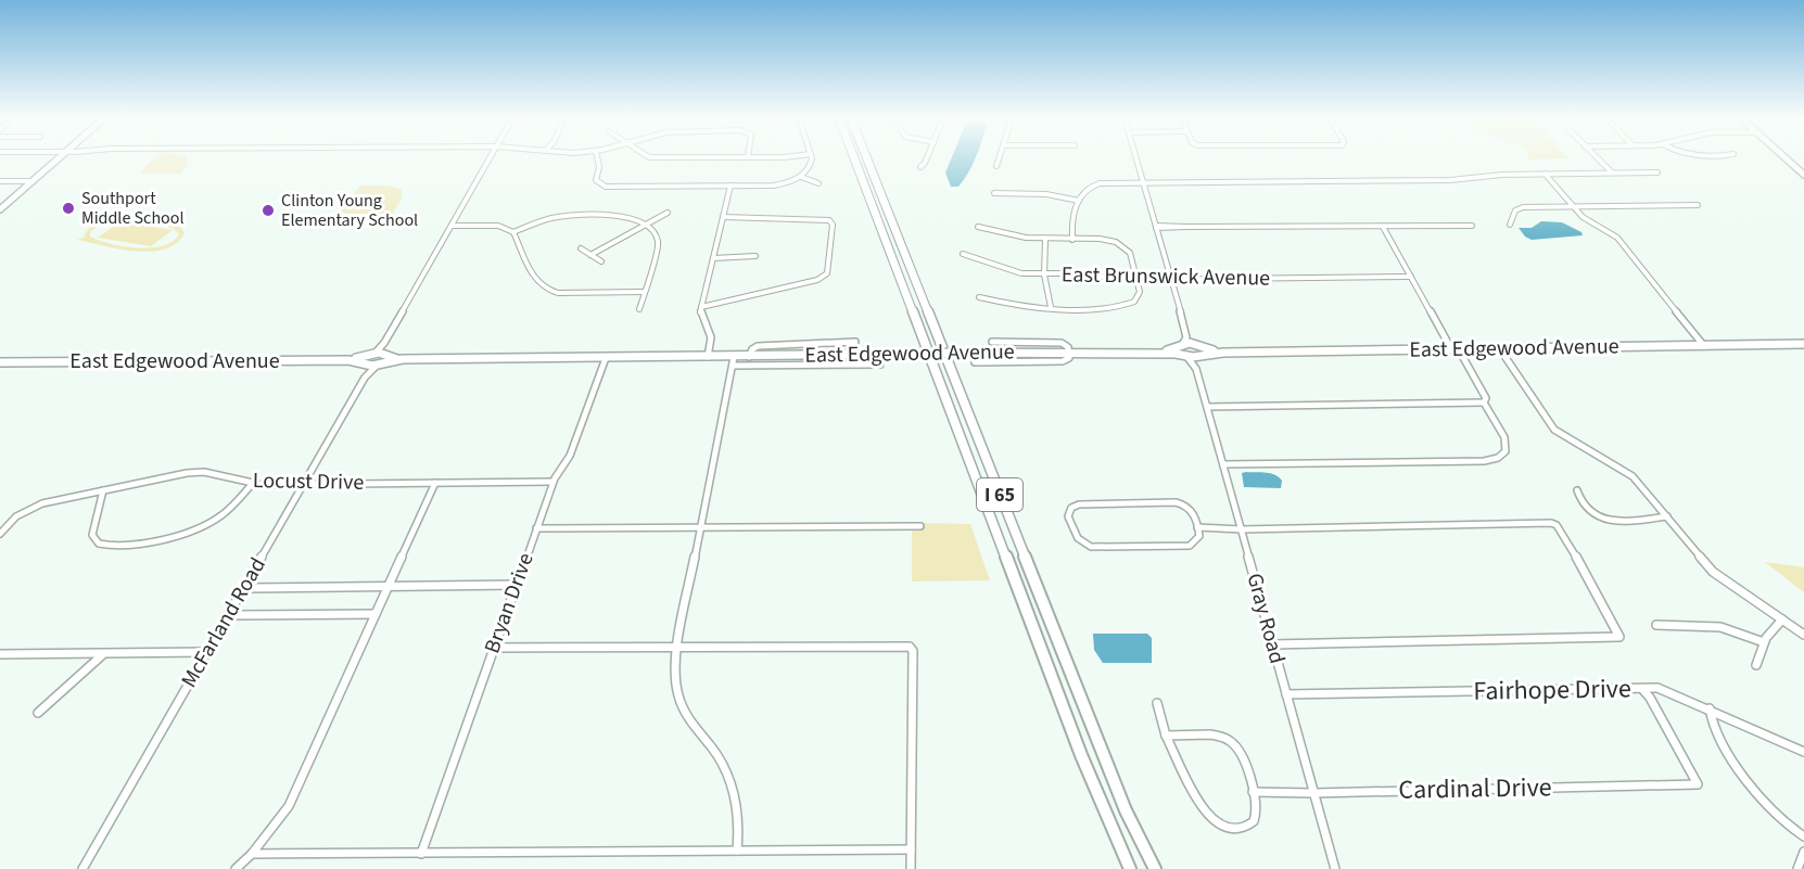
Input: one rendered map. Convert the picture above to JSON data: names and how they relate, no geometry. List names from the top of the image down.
{
  "streets": {
    "highway": ["I 65"],
    "main road": ["East Edgewood Avenue"],
    "street": [
      "East Brunswick Avenue",
      "Locust Drive",
      "Bryan Drive",
      "Gray Road",
      "McFarland Road",
      "Fairhope Drive",
      "Cardinal Drive"
    ]
  },
  "crossings": [
    ["East Edgewood Avenue", "Bryan Drive"],
    ["East Edgewood Avenue", "Gray Road"],
    ["East Edgewood Avenue", "McFarland Road"],
    ["Locust Drive", "Bryan Drive"],
    ["Locust Drive", "McFarland Road"],
    ["Gray Road", "Fairhope Drive"],
    ["Gray Road", "Cardinal Drive"],
    ["Fairhope Drive", "Cardinal Drive"]
  ],
  "places": ["Southport Middle School", "Clinton Young Elementary School"]
}
